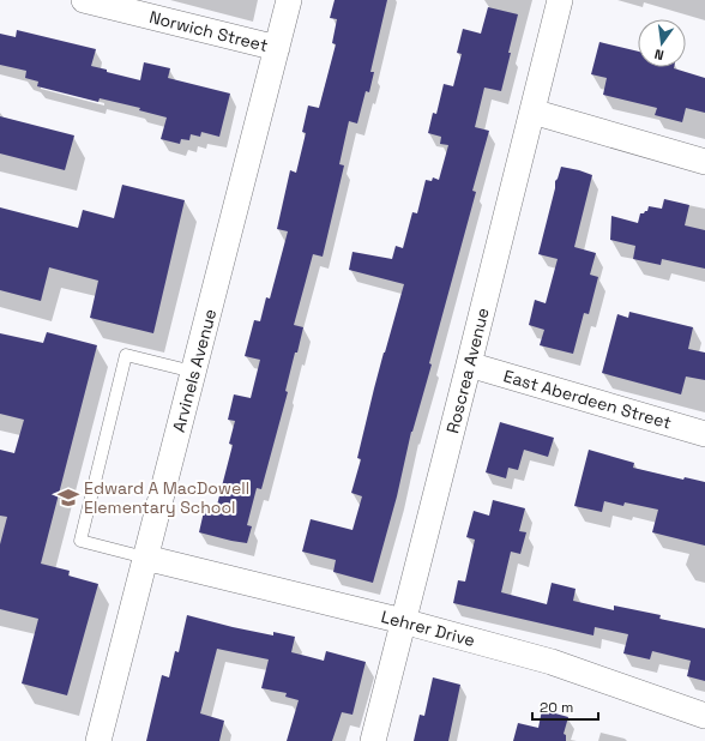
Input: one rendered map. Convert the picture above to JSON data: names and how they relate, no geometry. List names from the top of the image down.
{
  "streets": {
    "street": [
      "Norwich Street",
      "Arvinels Avenue",
      "Roscrea Avenue",
      "East Aberdeen Street",
      "Lehrer Drive"
    ]
  },
  "crossings": [
    ["Norwich Street", "Arvinels Avenue"],
    ["Arvinels Avenue", "Lehrer Drive"],
    ["Roscrea Avenue", "East Aberdeen Street"],
    ["Roscrea Avenue", "Lehrer Drive"]
  ],
  "places": {
    "school or university": ["Edward A MacDowell Elementary School"]
  },
  "scale_bar": "20 m",
  "north": "bottom"
}
